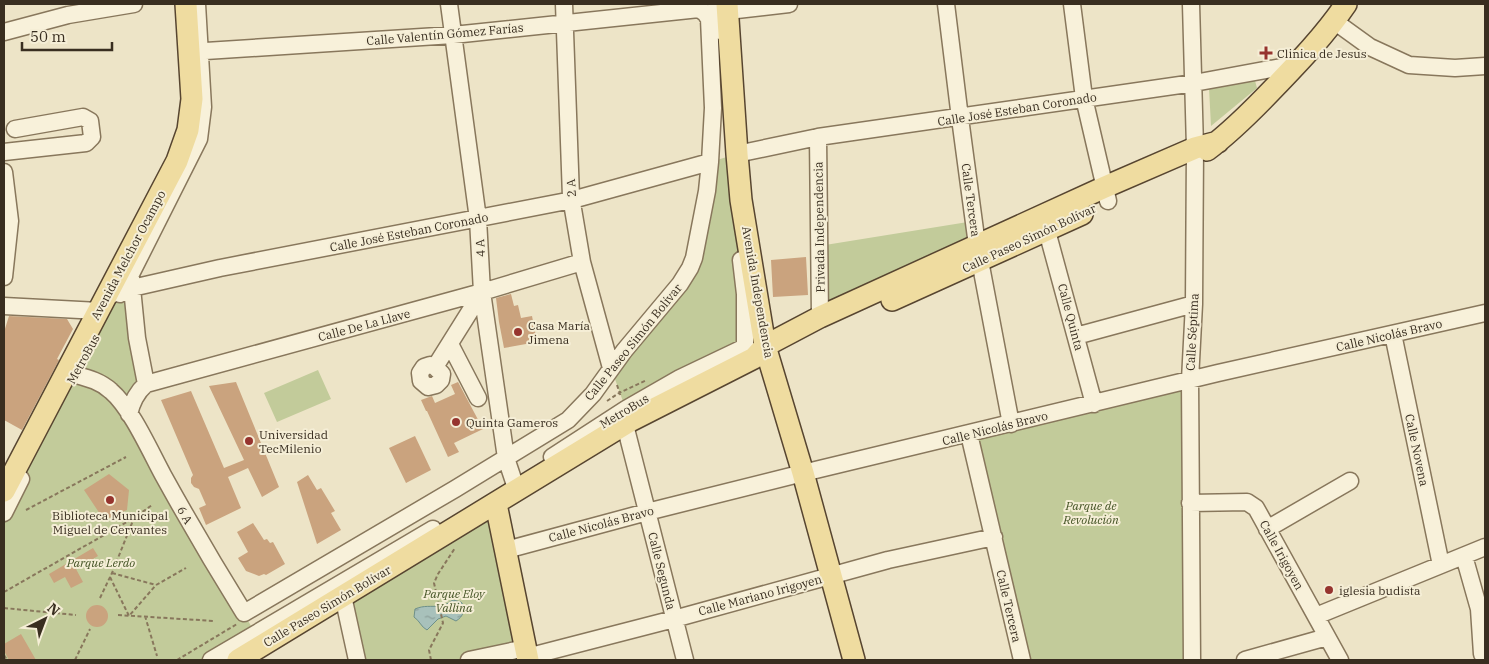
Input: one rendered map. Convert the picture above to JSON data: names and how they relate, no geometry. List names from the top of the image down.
{
  "streets": {
    "main road": ["Calle Paseo Simón Bolívar", "Avenida Melchor Ocampo", "Avenida Independencia"],
    "street": [
      "Calle Valentín Gómez Farías",
      "Calle José Esteban Coronado",
      "2 A",
      "Calle Tercera",
      "Privada Independencia",
      "4 A",
      "Calle Quinta",
      "Calle De La Llave",
      "Calle Séptima",
      "Calle Nicolás Bravo",
      "MetroBus",
      "Calle Novena",
      "6 A",
      "Calle Irigoyen",
      "Calle Segunda",
      "Calle Mariano Irigoyen"
    ]
  },
  "crossings": [
    ["Calle Valentín Gómez Farías", "2 A"],
    ["Calle Valentín Gómez Farías", "Calle Paseo Simón Bolívar"],
    ["Calle Valentín Gómez Farías", "4 A"],
    ["Calle Valentín Gómez Farías", "Avenida Melchor Ocampo"],
    ["Calle José Esteban Coronado", "2 A"],
    ["Calle José Esteban Coronado", "Calle Tercera"],
    ["Calle José Esteban Coronado", "Privada Independencia"],
    ["Calle José Esteban Coronado", "Calle Paseo Simón Bolívar"],
    ["Calle José Esteban Coronado", "4 A"],
    ["Calle José Esteban Coronado", "Avenida Melchor Ocampo"],
    ["Calle José Esteban Coronado", "Avenida Independencia"],
    ["Calle José Esteban Coronado", "Calle Séptima"],
    ["Calle José Esteban Coronado", "MetroBus"],
    ["2 A", "Calle Paseo Simón Bolívar"],
    ["2 A", "Calle De La Llave"],
    ["Calle Tercera", "Calle Paseo Simón Bolívar"],
    ["Calle Tercera", "Calle Nicolás Bravo"],
    ["Calle Tercera", "Calle Mariano Irigoyen"],
    ["Privada Independencia", "Calle Paseo Simón Bolívar"],
    ["Calle Paseo Simón Bolívar", "4 A"],
    ["Calle Paseo Simón Bolívar", "Avenida Independencia"],
    ["Calle Paseo Simón Bolívar", "Calle Quinta"],
    ["Calle Paseo Simón Bolívar", "Calle Séptima"],
    ["Calle Paseo Simón Bolívar", "MetroBus"],
    ["Calle Paseo Simón Bolívar", "6 A"],
    ["Calle Paseo Simón Bolívar", "Calle Segunda"],
    ["4 A", "Calle De La Llave"],
    ["4 A", "MetroBus"],
    ["Avenida Melchor Ocampo", "MetroBus"],
    ["Avenida Melchor Ocampo", "6 A"],
    ["Avenida Independencia", "Calle Nicolás Bravo"],
    ["Avenida Independencia", "MetroBus"],
    ["Avenida Independencia", "Calle Mariano Irigoyen"],
    ["Calle Quinta", "Calle Nicolás Bravo"],
    ["Calle Séptima", "Calle Nicolás Bravo"],
    ["Calle Séptima", "Calle Irigoyen"],
    ["Calle Nicolás Bravo", "Calle Novena"],
    ["Calle Nicolás Bravo", "Calle Segunda"],
    ["MetroBus", "6 A"],
    ["Calle Segunda", "Calle Mariano Irigoyen"]
  ],
  "parks": ["Parque de Revolución", "Parque Lerdo", "Parque Eloy Vallina"],
  "places": {
    "health": ["Clinica de Jesus"],
    "other": [
      "Casa María Jimena",
      "Quinta Gameros",
      "Universidad TecMilenio",
      "Biblioteca Municipal Miguel de Cervantes",
      "iglesia budista"
    ]
  },
  "scale_bar": "50 m",
  "north": "top right"
}
